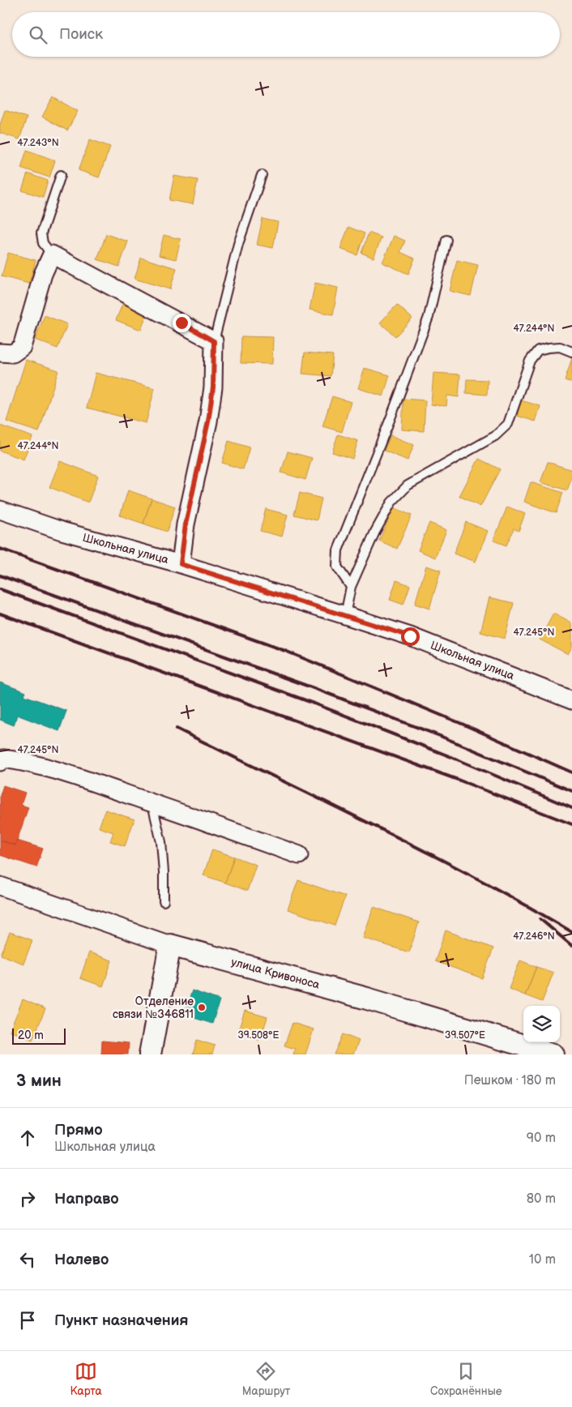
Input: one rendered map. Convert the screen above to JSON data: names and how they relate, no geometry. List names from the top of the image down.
{
  "streets": {
    "street": ["Школьная улица", "улица Кривоноса"]
  },
  "places": ["Отделение связи №346811"],
  "scale_bar": "20 m",
  "page": {
    "search": "Поиск",
    "scale": "20 m",
    "heading": ["3 мин", "Пешком · 180 m"],
    "list": [
      ["Прямо", "Школьная улица", "90 m"],
      ["Направо", "80 m"],
      ["Налево", "10 m"],
      "Пункт назначения"
    ],
    "nav": ["Карта", "Маршрут", "Сохранённые"]
  },
  "coordinates": [
    "47.243°N",
    "47.244°N",
    "47.245°N",
    "47.246°N",
    "39.508°E",
    "39.507°E"
  ]
}
